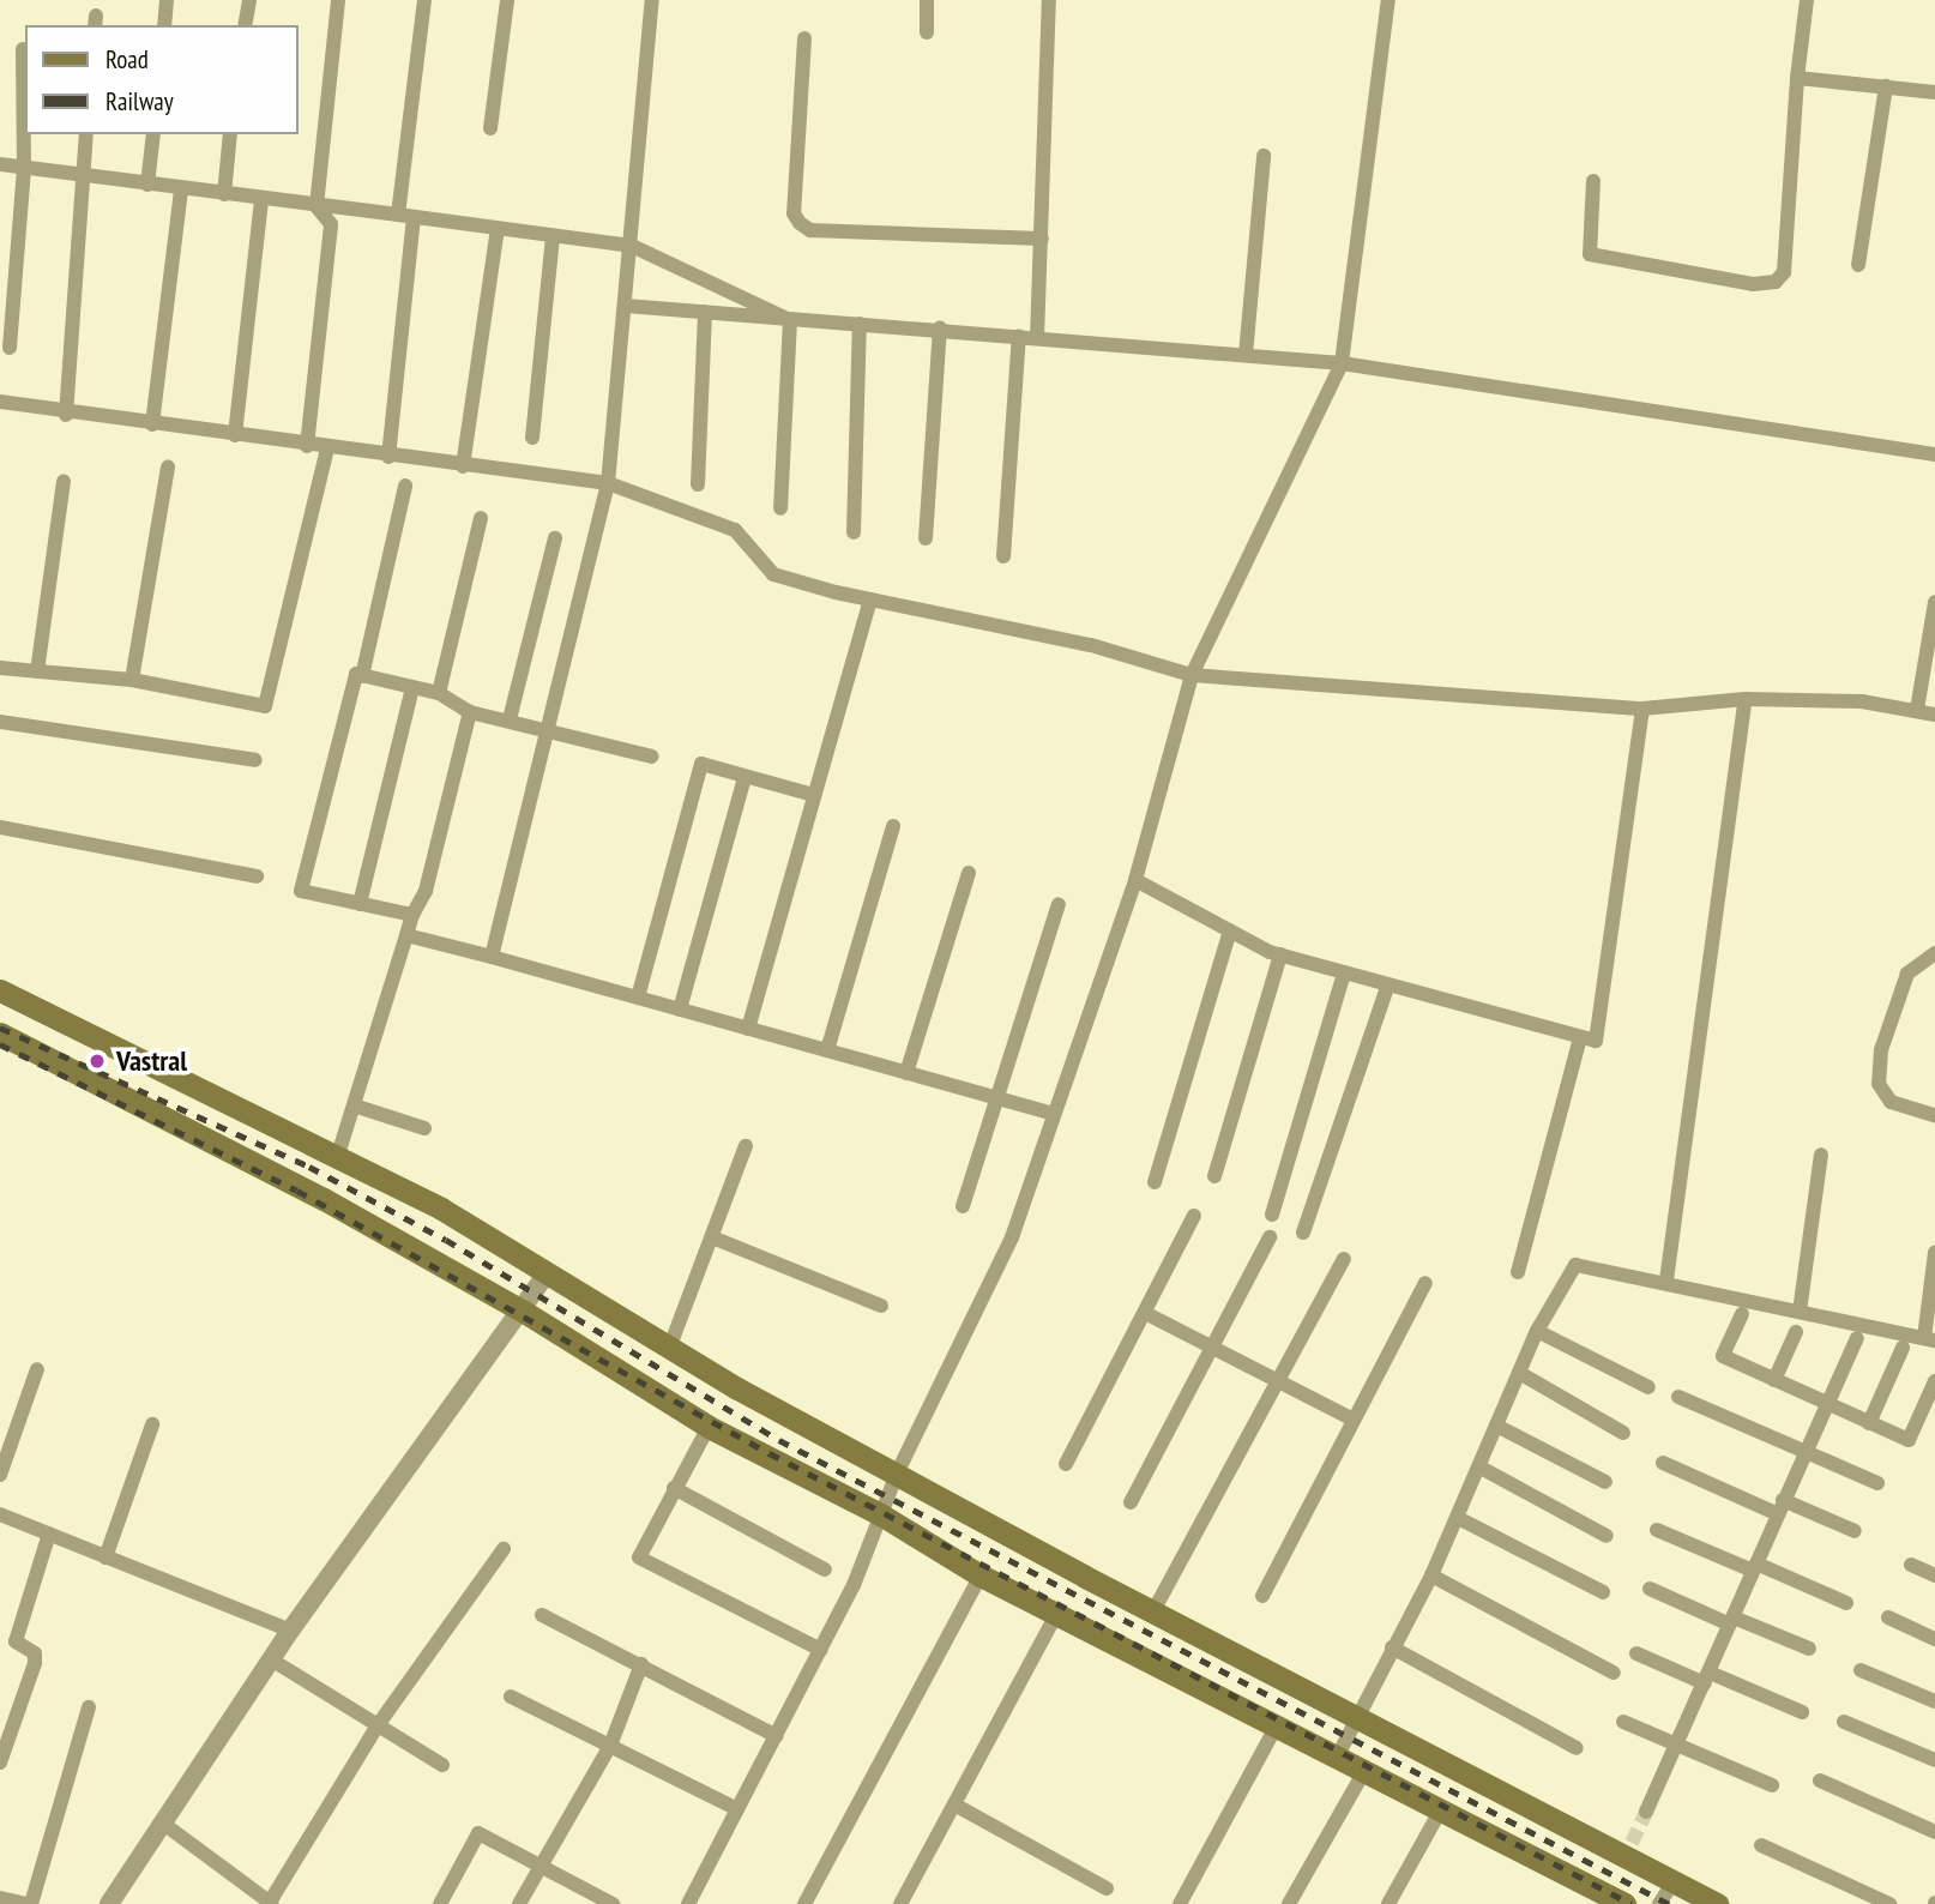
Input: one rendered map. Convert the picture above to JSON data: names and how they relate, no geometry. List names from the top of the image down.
{
  "places": ["Vastral"],
  "legend": ["Road", "Railway"]
}
